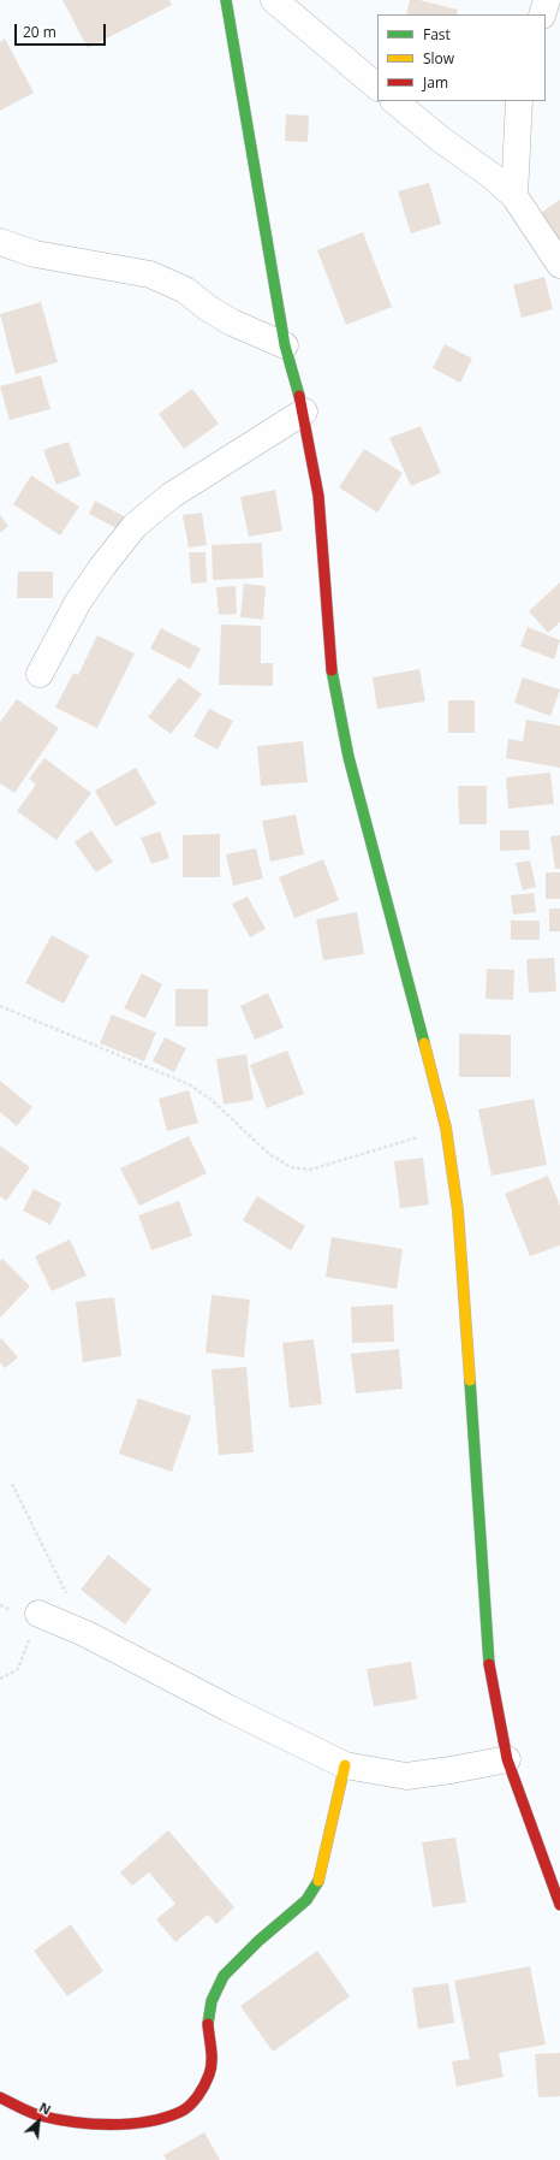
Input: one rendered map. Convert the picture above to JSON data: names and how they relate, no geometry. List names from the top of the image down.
{
  "legend": ["Fast", "Slow", "Jam"],
  "scale_bar": "20 m",
  "north": "top right"
}
